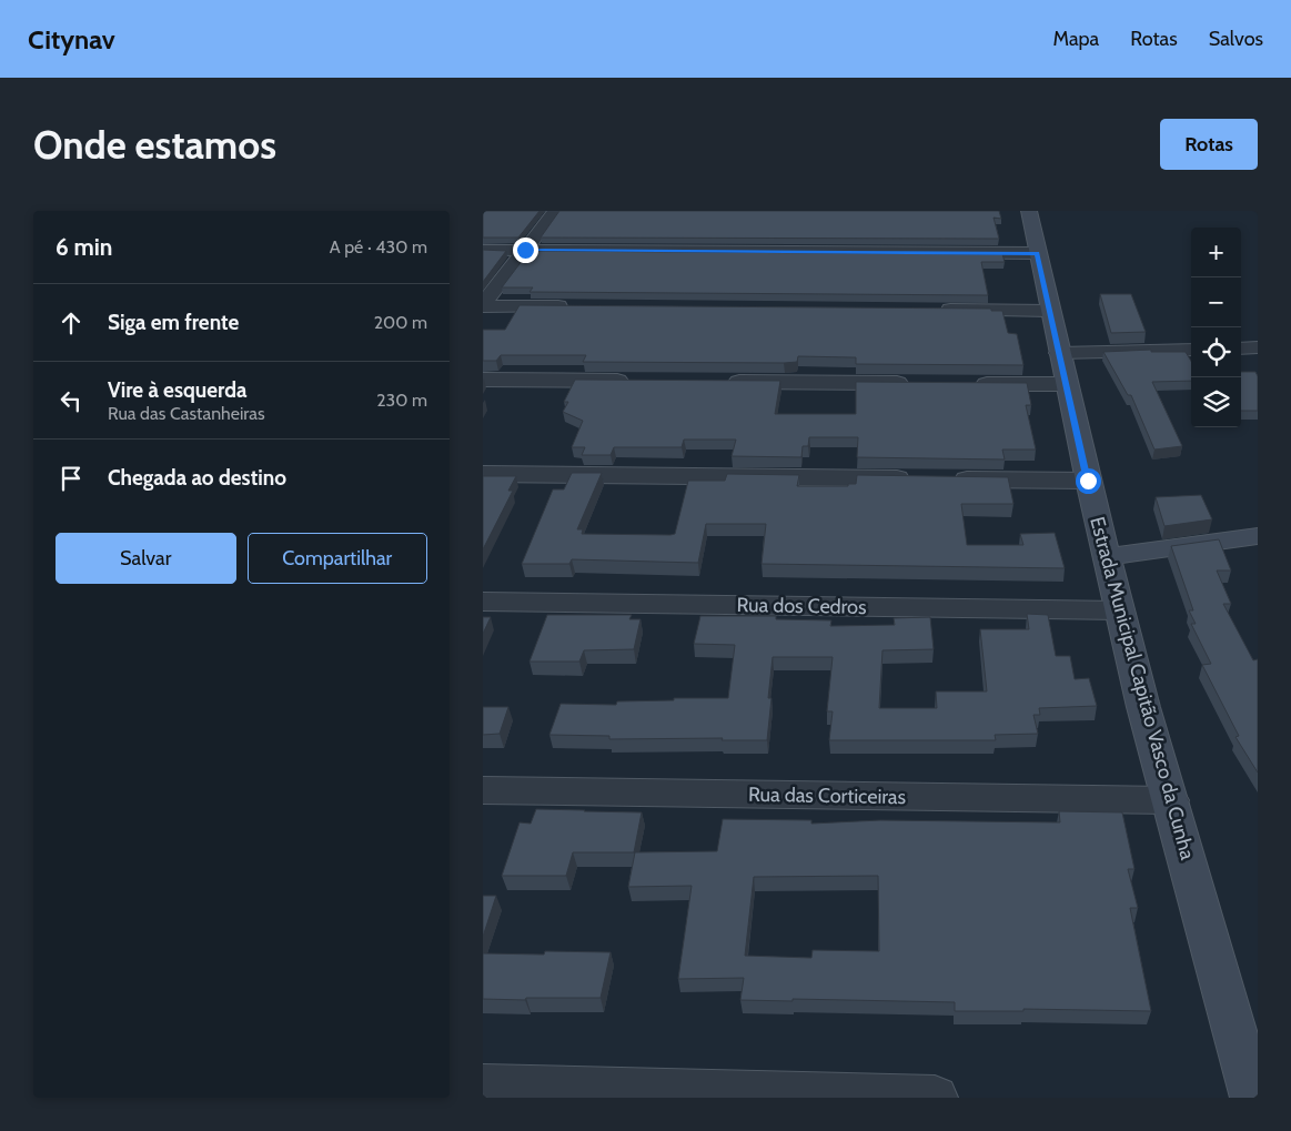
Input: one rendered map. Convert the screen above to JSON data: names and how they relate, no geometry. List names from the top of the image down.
{
  "streets": {
    "main road": ["Estrada Municipal Capitão Vasco da Cunha"],
    "street": ["Rua dos Cedros", "Rua das Corticeiras"]
  },
  "crossings": [
    ["Rua dos Cedros", "Estrada Municipal Capitão Vasco da Cunha"],
    ["Estrada Municipal Capitão Vasco da Cunha", "Rua das Corticeiras"]
  ],
  "page": {
    "header": "Citynav",
    "nav": ["Mapa", "Rotas", "Salvos"],
    "buttons": [
      "Rotas",
      ["Salvar", "Compartilhar"]
    ],
    "title": "Onde estamos",
    "heading": ["6 min", "A pé · 430 m"],
    "map_buttons": ["+", "−"],
    "list": [
      ["Siga em frente", "200 m"],
      ["Vire à esquerda", "Rua das Castanheiras", "230 m"],
      "Chegada ao destino"
    ]
  }
}
